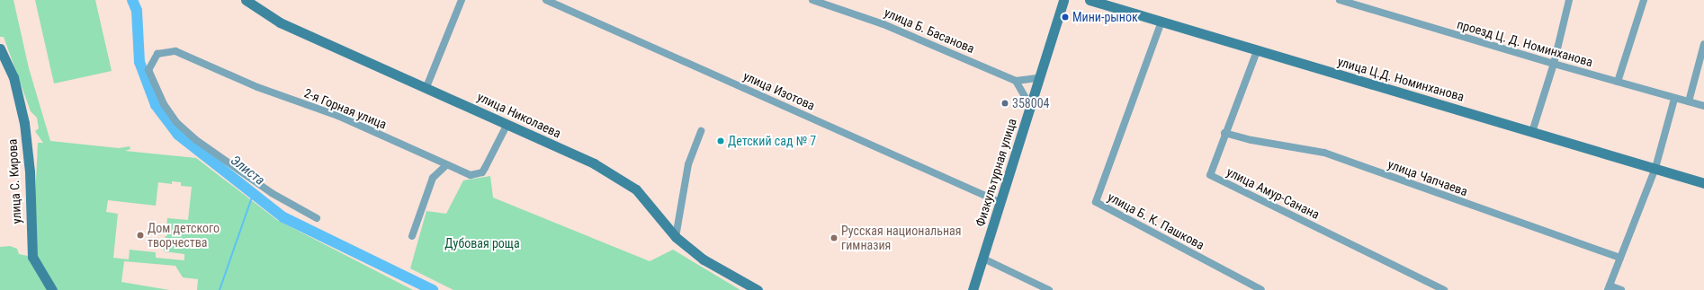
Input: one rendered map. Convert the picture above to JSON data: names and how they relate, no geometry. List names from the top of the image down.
{
  "streets": {
    "street": [
      "улица Б. Басанова",
      "проезд Ц. Д. Номинханова",
      "улица Ц.Д. Номинханова",
      "улица Изотова",
      "2-я Горная улица",
      "улица Николаева",
      "Физкультурная улица",
      "улица Чапчаева",
      "улица С. Кирова",
      "улица Амур-Санана",
      "улица Б. К. Пашкова"
    ]
  },
  "crossings": [
    ["улица Ц.Д. Номинханова", "улица Амур-Санана"],
    ["улица Ц.Д. Номинханова", "улица Б. К. Пашкова"],
    ["улица Изотова", "Физкультурная улица"],
    ["2-я Горная улица", "улица Николаева"],
    ["улица Чапчаева", "улица Амур-Санана"]
  ],
  "water": ["Элиста"],
  "parks": ["Дубовая роща"],
  "places": [
    "Мини-рынок",
    "358004",
    "Детский сад № 7",
    "Дом детского творчества",
    "Русская национальная гимназия"
  ]
}
